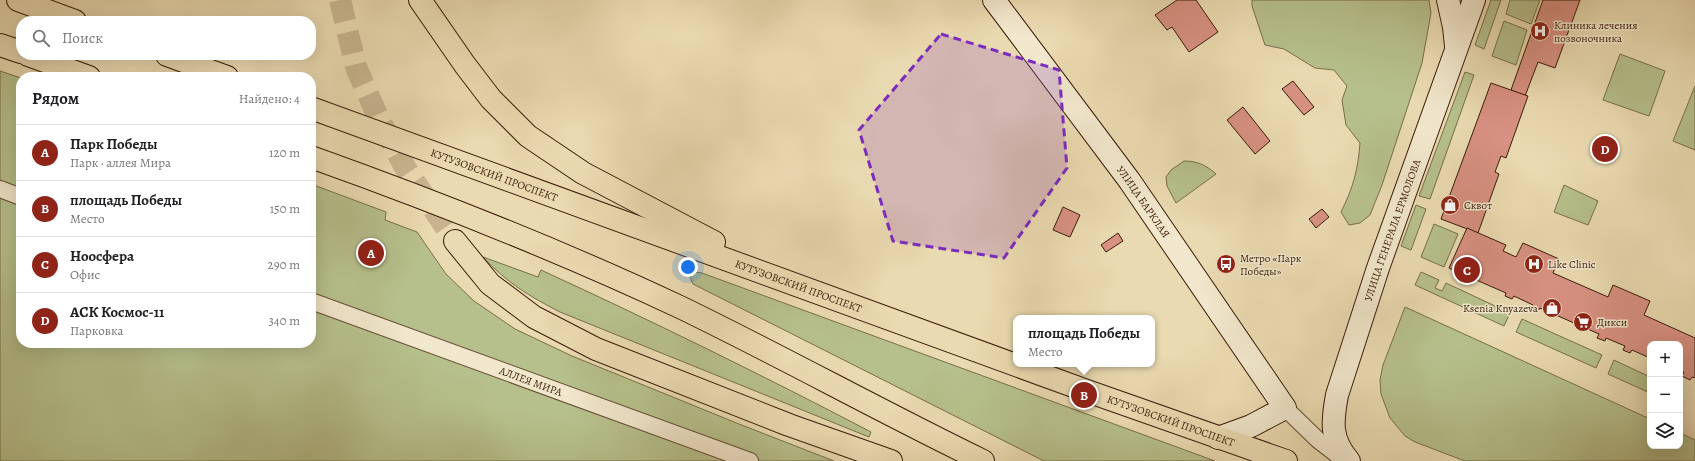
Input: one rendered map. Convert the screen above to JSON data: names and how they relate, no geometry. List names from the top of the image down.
{
  "streets": {
    "main road": ["КУТУЗОВСКИЙ ПРОСПЕКТ"],
    "street": ["УЛИЦА БАРКЛАЯ", "УЛИЦА ГЕНЕРАЛА ЕРМОЛОВА", "АЛЛЕЯ МИРА"]
  },
  "places": {
    "hospital": ["Клиника лечения позвоночника", "Like Clinic"],
    "shop": ["Сквот", "Ksenia Knyazeva"],
    "bus stop": ["Метро «Парк Победы»"],
    "supermarket": ["Дикси"]
  },
  "page": {
    "search": "Поиск",
    "heading": ["Рядом", "Найдено: 4"],
    "list": [
      {
        "mark": "A",
        "name": "Парк Победы",
        "note": "Парк · аллея Мира",
        "value": "120 m"
      },
      {
        "mark": "B",
        "name": "площадь Победы",
        "note": "Место",
        "value": "150 m"
      },
      {
        "mark": "C",
        "name": "Ноосфера",
        "note": "Офис",
        "value": "290 m"
      },
      {
        "mark": "D",
        "name": "АСК Космос-11",
        "note": "Парковка",
        "value": "340 m"
      }
    ],
    "pins": [
      "D",
      "A",
      "C",
      "B"
    ],
    "popup": ["площадь Победы", "Место"],
    "map_buttons": ["+", "−"]
  }
}
